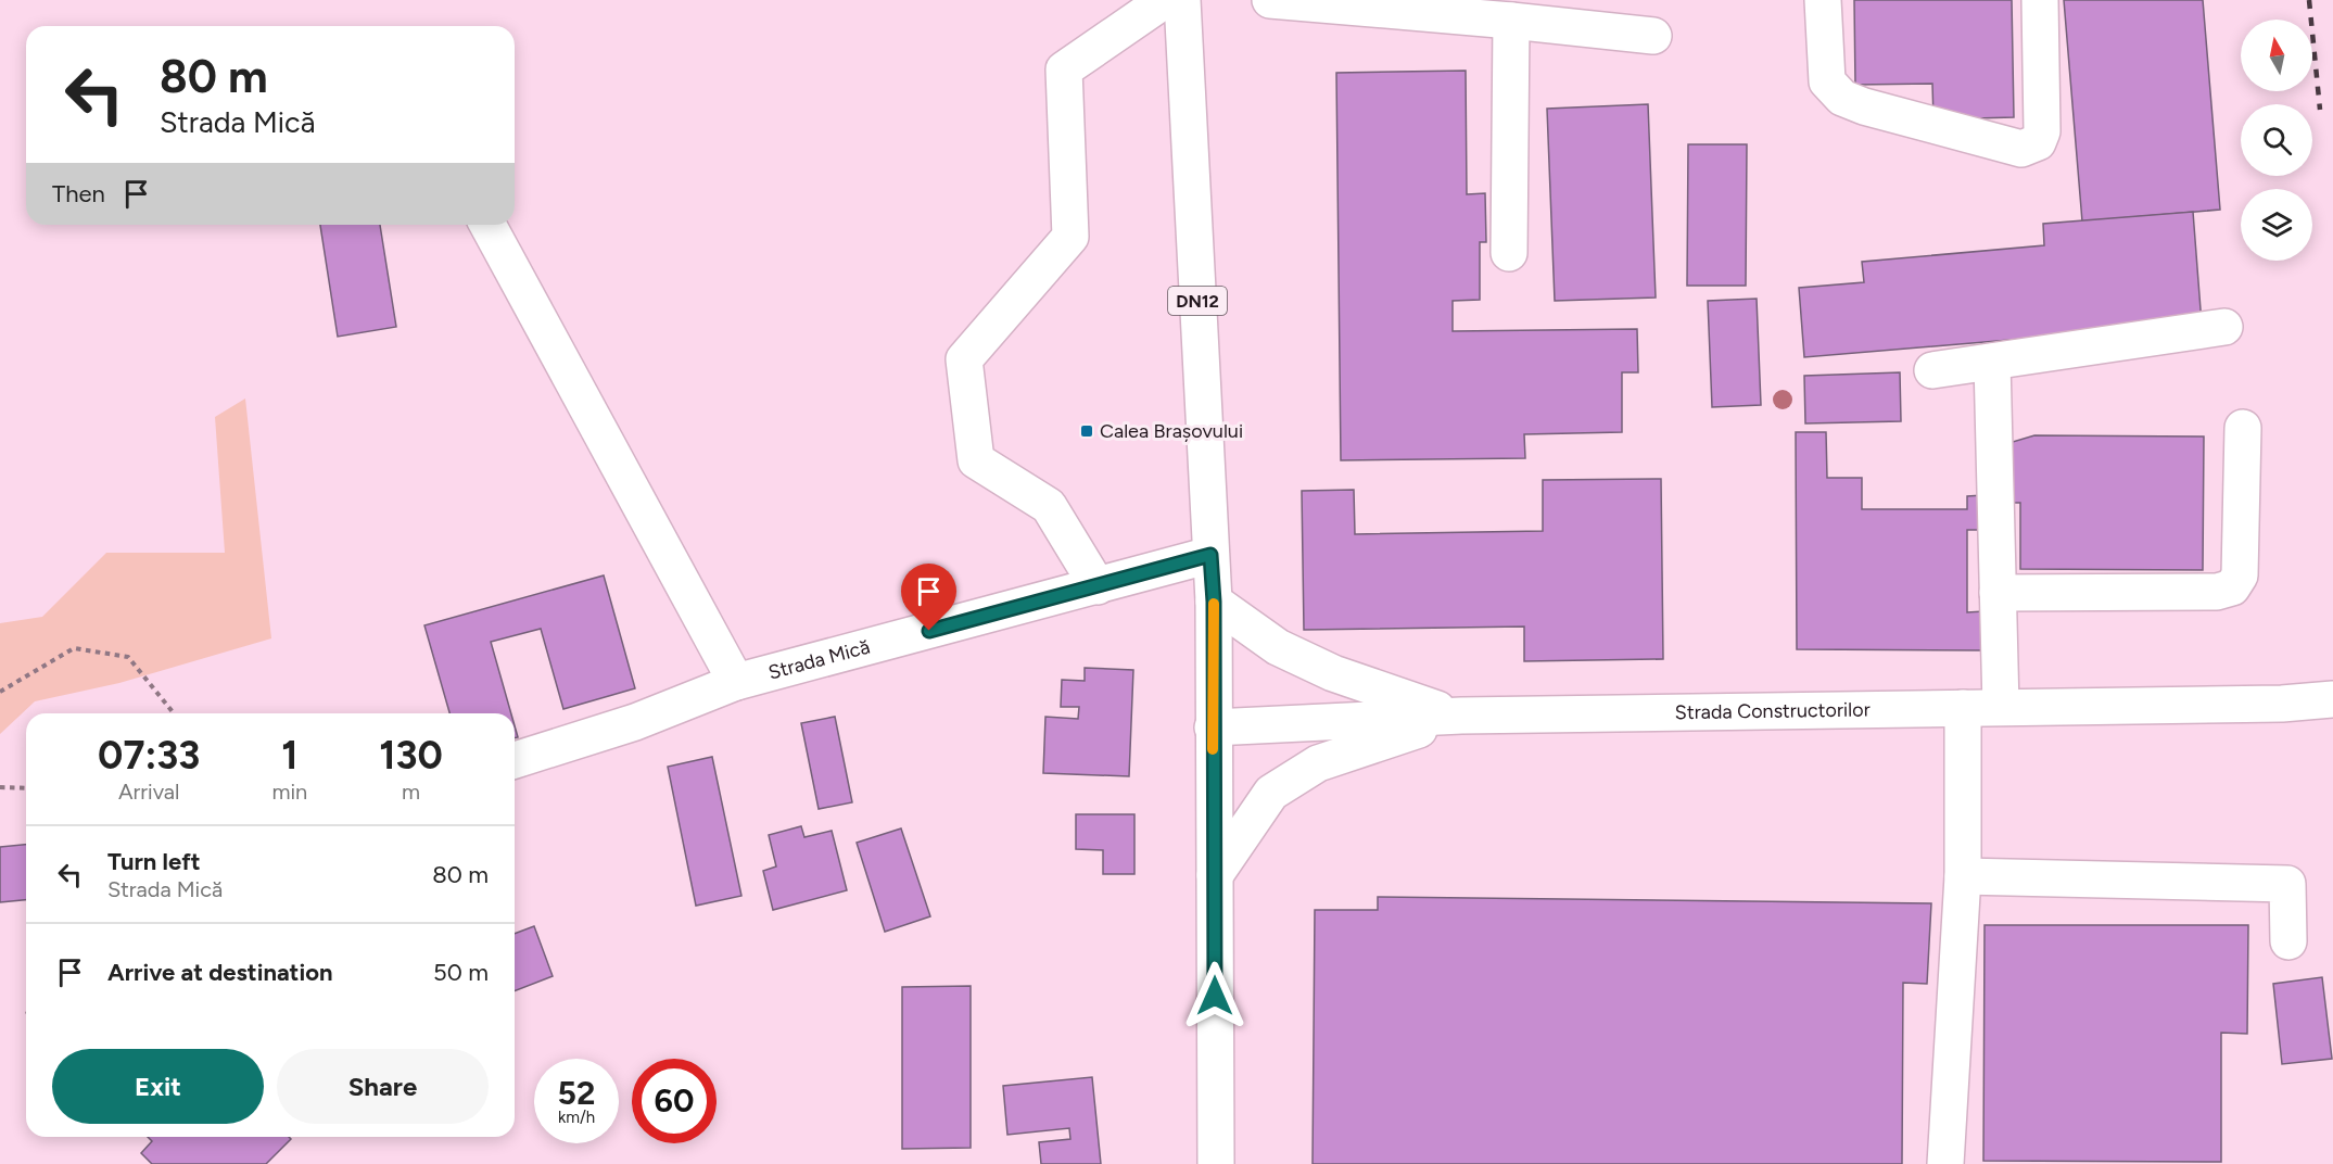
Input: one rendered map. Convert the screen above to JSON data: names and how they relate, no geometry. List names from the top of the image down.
{
  "streets": {
    "main road": ["DN12", "Strada Mică", "Strada Constructorilor"]
  },
  "crossings": [
    ["DN12", "Strada Mică"],
    ["DN12", "Strada Constructorilor"]
  ],
  "places": {
    "transit": ["Calea Brașovului"]
  },
  "north": "top",
  "page": {
    "turn": ["80 m", "Strada Mică"],
    "then": "Then",
    "eta": [
      "07:33",
      "Arrival",
      "1",
      "min",
      "130",
      "m"
    ],
    "list": [
      {
        "name": "Turn left",
        "note": "Strada Mică",
        "value": "80 m"
      },
      {
        "name": "Arrive at destination",
        "value": "50 m"
      }
    ],
    "buttons": ["Exit", "Share"],
    "speed": "52 km/h",
    "limit": "60"
  }
}
